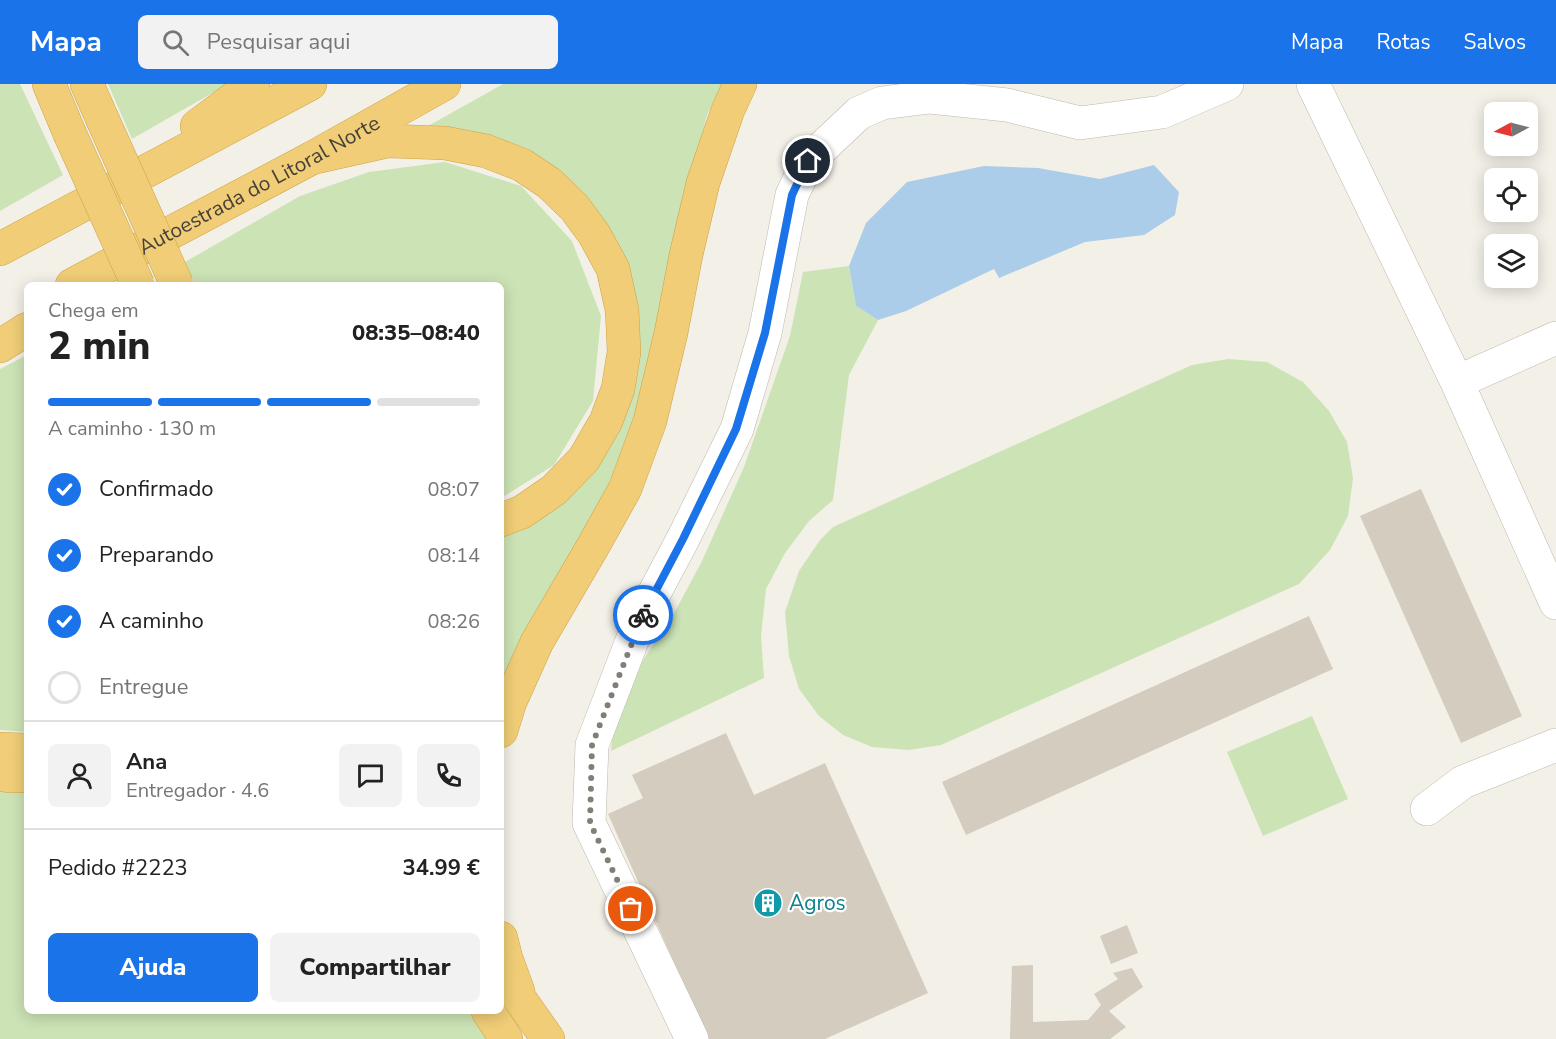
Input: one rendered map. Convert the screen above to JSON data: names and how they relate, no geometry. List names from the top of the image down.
{
  "streets": {
    "highway": ["Autoestrada do Litoral Norte"]
  },
  "places": {
    "building": ["Agros"]
  },
  "north": "left",
  "page": {
    "header": "Mapa",
    "search": "Pesquisar aqui",
    "nav": ["Mapa", "Rotas", "Salvos"],
    "heading": ["2 min", "Chega em", "08:35–08:40"],
    "panel": [
      "Ana",
      "Entregador · 4.6",
      "Pedido #2223",
      "34.99 €"
    ],
    "bar": "A caminho · 130 m",
    "list": [
      ["Confirmado", "08:07"],
      ["Preparando", "08:14"],
      ["A caminho", "08:26"],
      "Entregue"
    ],
    "buttons": ["Ajuda", "Compartilhar"]
  }
}
